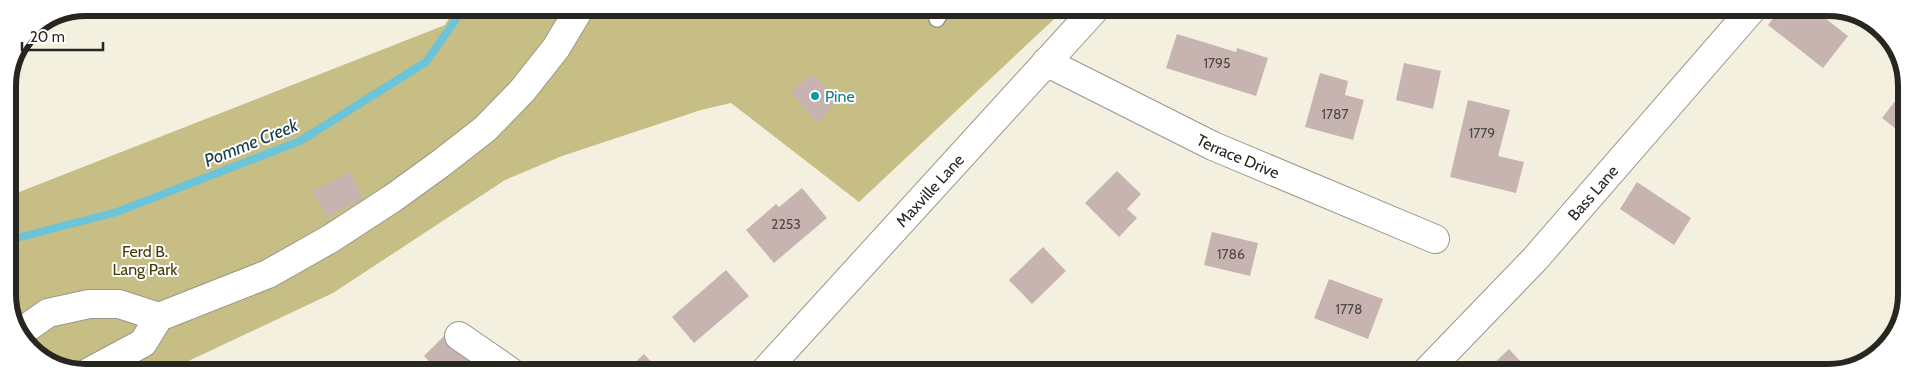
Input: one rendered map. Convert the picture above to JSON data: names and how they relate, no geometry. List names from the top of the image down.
{
  "streets": {
    "street": ["Terrace Drive", "Maxville Lane", "Bass Lane"]
  },
  "crossings": [
    ["Terrace Drive", "Maxville Lane"]
  ],
  "water": ["Pomme Creek"],
  "parks": ["Ferd B. Lang Park"],
  "places": ["Pine"],
  "house_numbers": [
    "1795",
    "1787",
    "1779",
    "2253",
    "1786",
    "1778"
  ],
  "scale_bar": "20 m"
}
